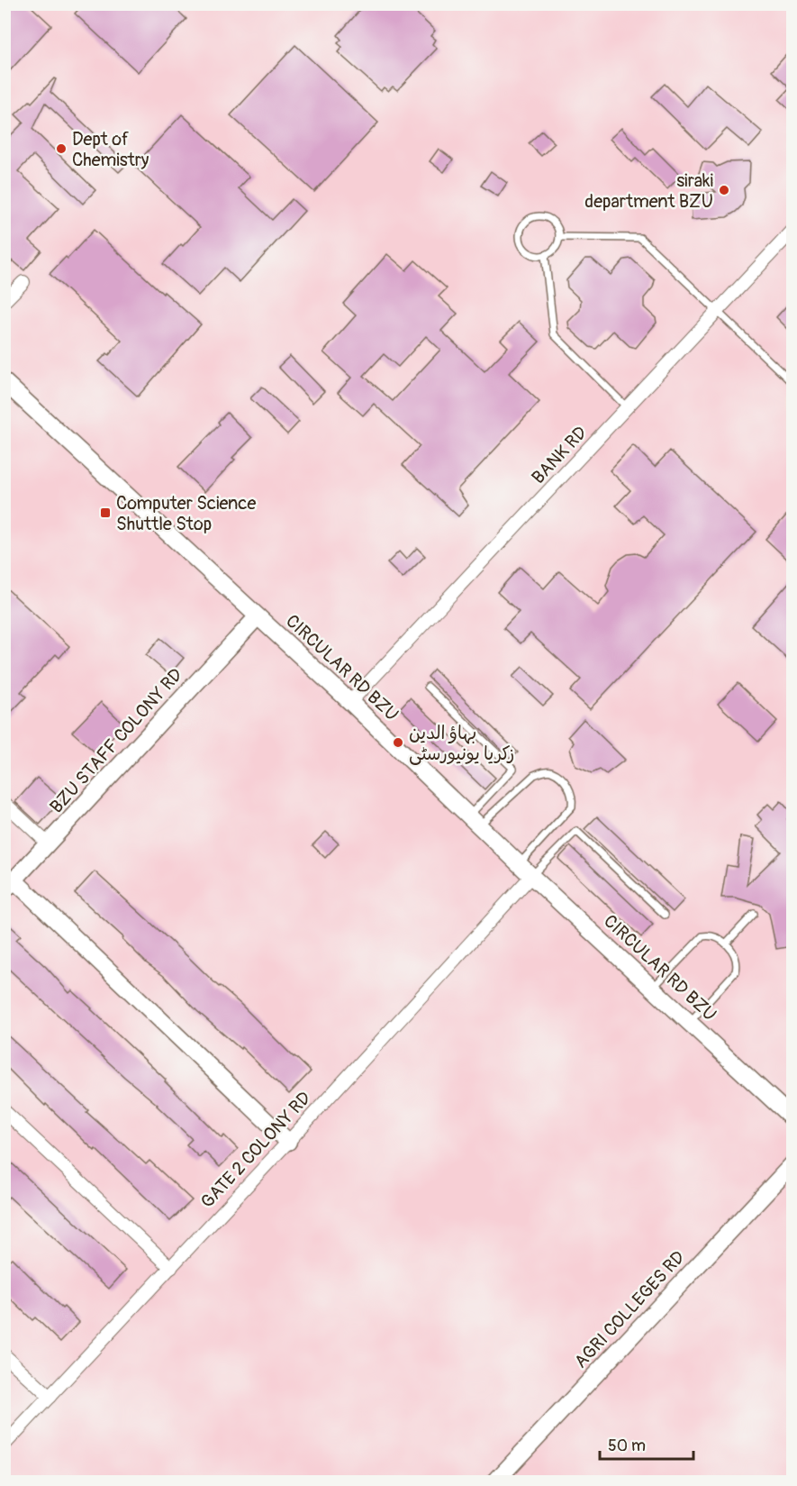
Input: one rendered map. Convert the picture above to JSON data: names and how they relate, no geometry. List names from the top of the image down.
{
  "streets": {
    "street": [
      "BANK RD",
      "CIRCULAR RD BZU",
      "BZU STAFF COLONY RD",
      "GATE 2 COLONY RD",
      "AGRI COLLEGES RD"
    ]
  },
  "crossings": [
    ["BANK RD", "CIRCULAR RD BZU"],
    ["CIRCULAR RD BZU", "BZU STAFF COLONY RD"],
    ["CIRCULAR RD BZU", "GATE 2 COLONY RD"]
  ],
  "places": {
    "other": ["Dept of Chemistry", "siraki department BZU", "بہاؤ الدین زکریا یونیورسٹی"],
    "transit": ["Computer Science Shuttle Stop"]
  },
  "scale_bar": "50 m"
}
